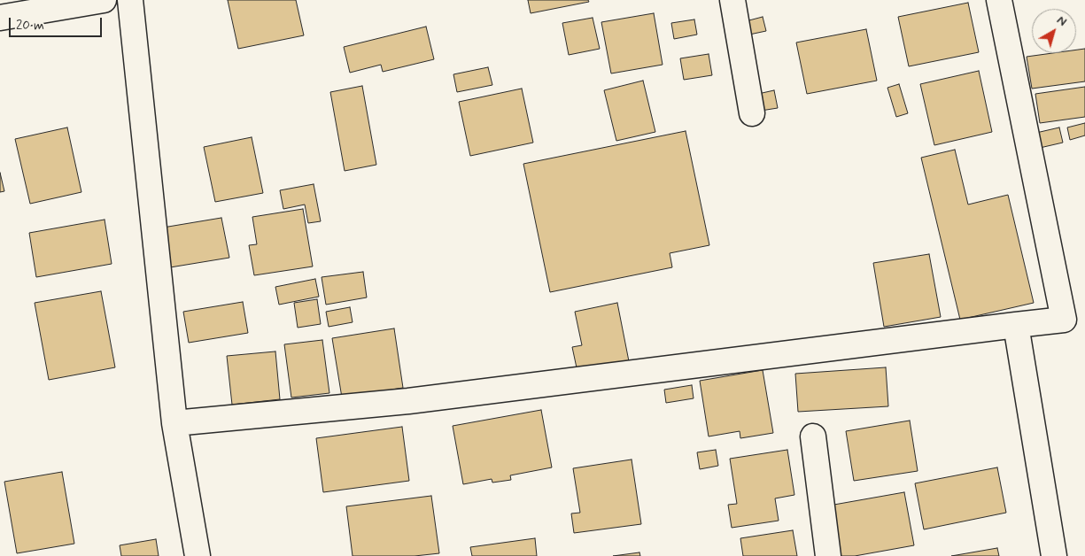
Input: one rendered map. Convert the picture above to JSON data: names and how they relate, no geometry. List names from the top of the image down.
{
  "scale_bar": "20 m",
  "north": "top right"
}
